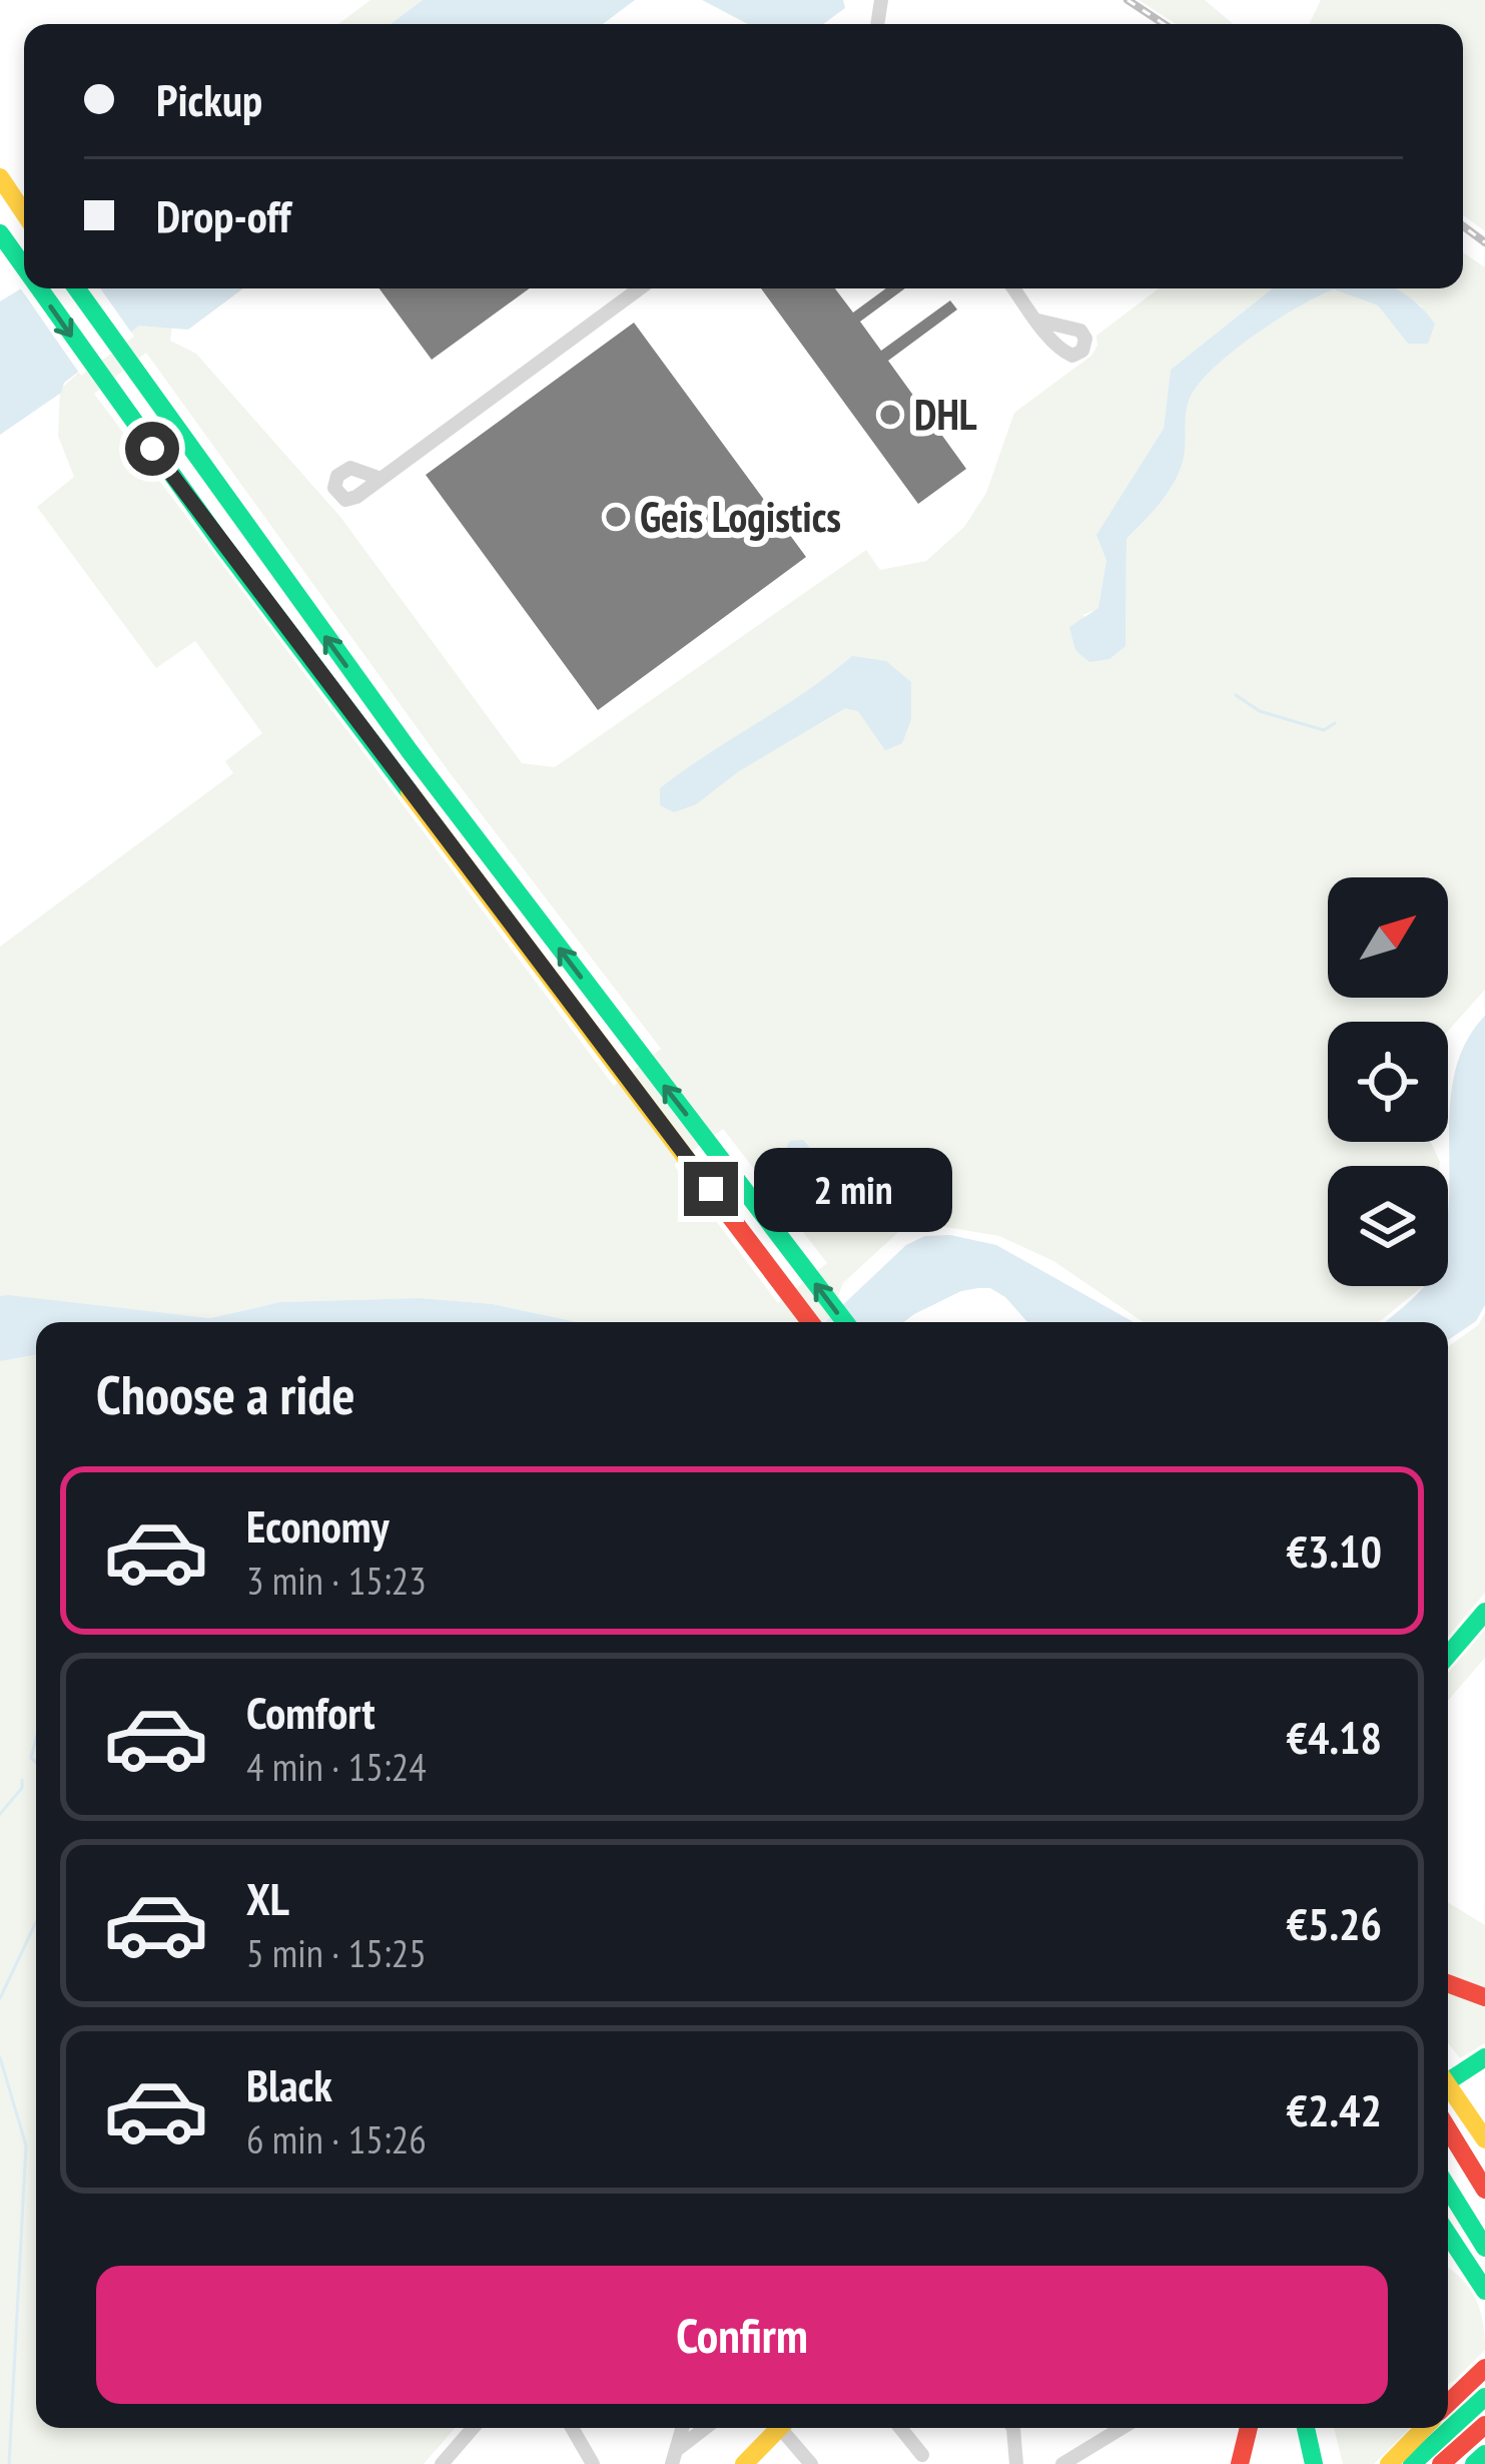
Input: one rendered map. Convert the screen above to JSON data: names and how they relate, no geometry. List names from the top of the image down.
{
  "places": ["DHL", "Geis Logistics"],
  "north": "top right",
  "page": {
    "banner": ["Pickup", "Drop-off"],
    "bubble": "2 min",
    "heading": "Choose a ride",
    "list": [
      {
        "name": "Economy",
        "note": "3 min · 15:23",
        "value": "€3.10"
      },
      {
        "name": "Comfort",
        "note": "4 min · 15:24",
        "value": "€4.18"
      },
      {
        "name": "XL",
        "note": "5 min · 15:25",
        "value": "€5.26"
      },
      {
        "name": "Black",
        "note": "6 min · 15:26",
        "value": "€2.42"
      }
    ],
    "buttons": "Confirm"
  }
}
